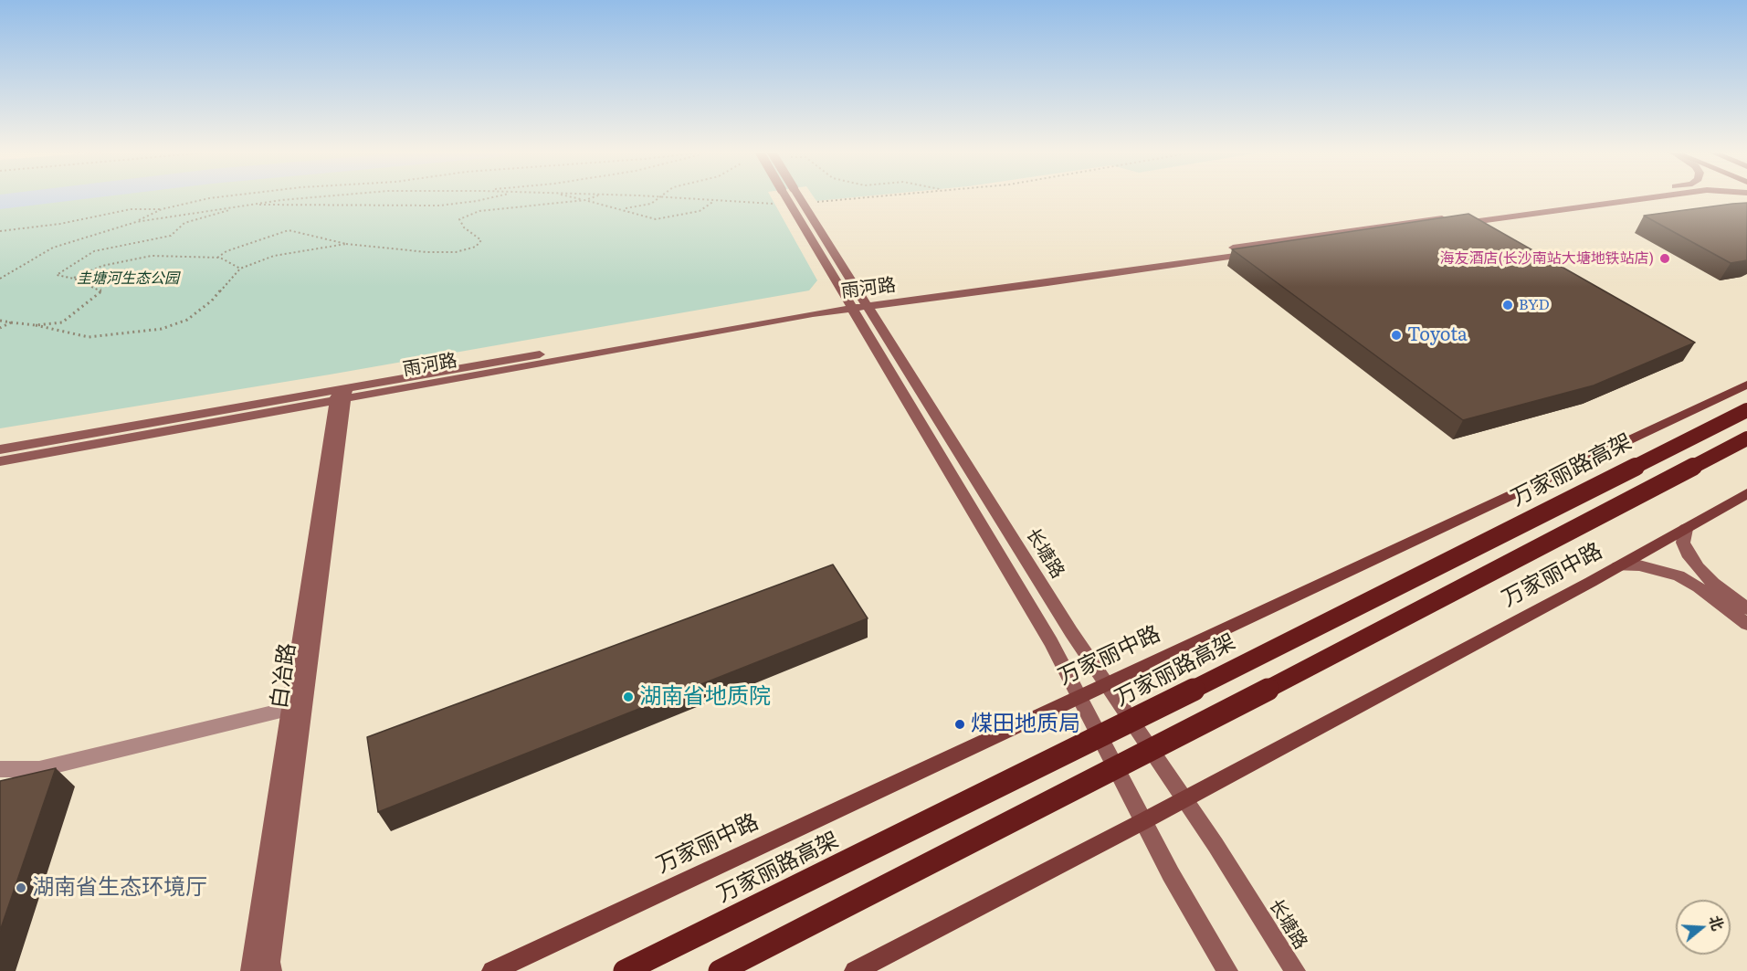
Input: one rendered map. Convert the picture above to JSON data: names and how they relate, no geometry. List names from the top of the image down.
{
  "streets": {
    "highway": ["万家丽路高架"],
    "main road": [
      "雨河路",
      "长塘路",
      "万家丽中路",
      "白冶路"
    ]
  },
  "crossings": [
    ["雨河路", "长塘路"],
    ["雨河路", "白冶路"],
    ["长塘路", "万家丽中路"]
  ],
  "parks": ["圭塘河生态公园"],
  "places": [
    "海友酒店(长沙南站大塘地铁站店)",
    "BYD",
    "Toyota",
    "湖南省地质院",
    "煤田地质局",
    "湖南省生态环境厅"
  ],
  "north": "right"
}
